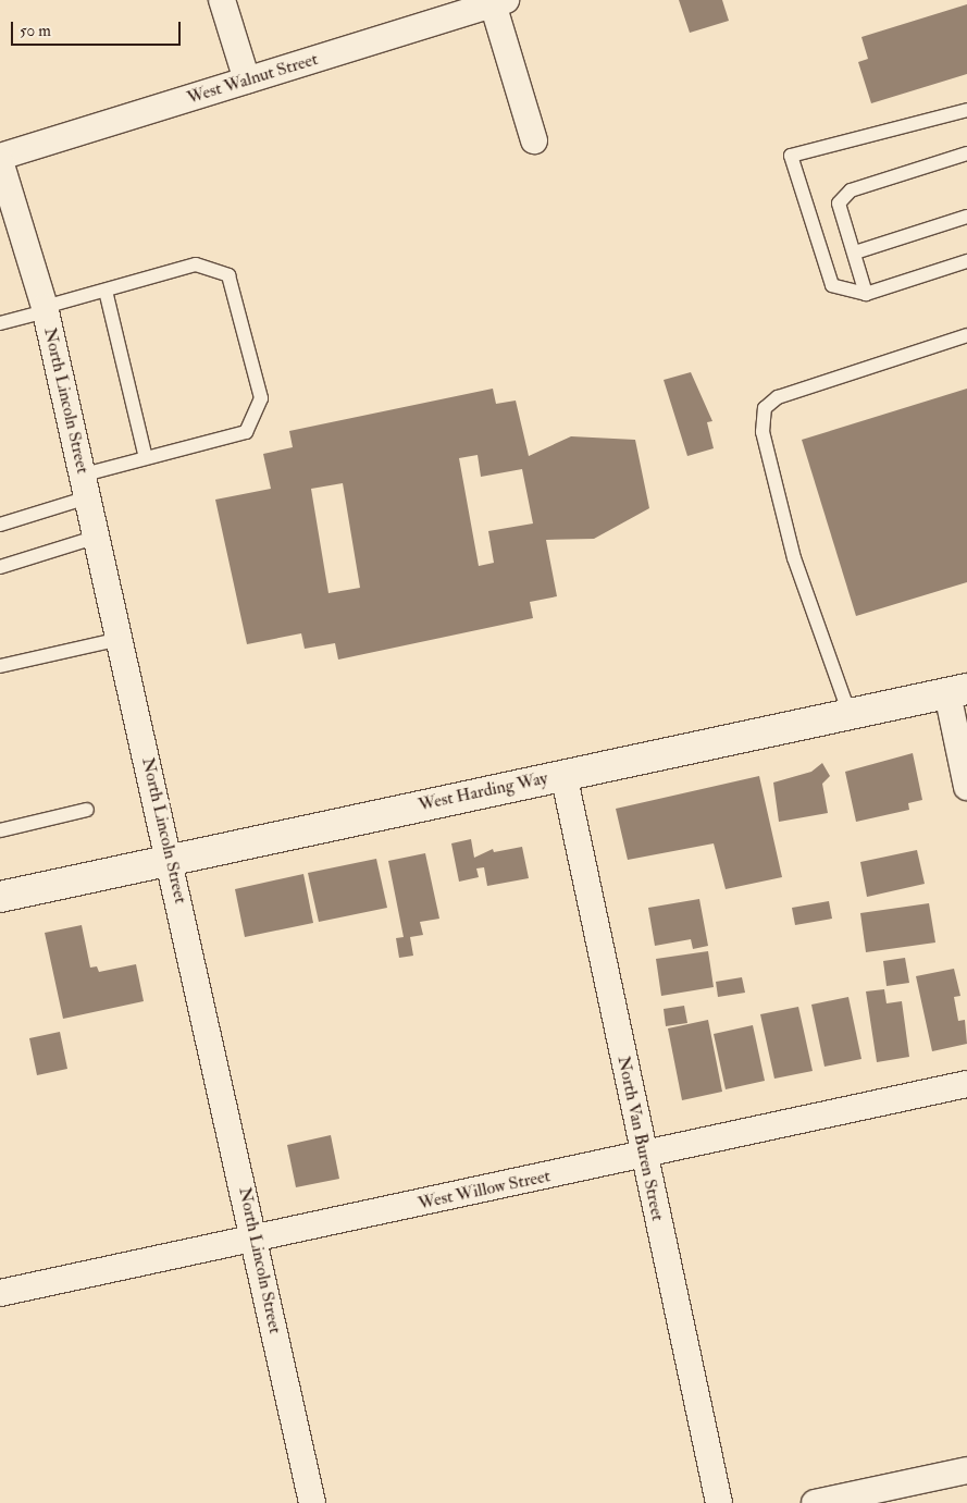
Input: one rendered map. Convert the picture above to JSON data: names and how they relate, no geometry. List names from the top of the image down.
{
  "streets": {
    "street": [
      "West Walnut Street",
      "North Lincoln Street",
      "West Harding Way",
      "North Van Buren Street",
      "West Willow Street"
    ]
  },
  "crossings": [
    ["West Walnut Street", "North Lincoln Street"],
    ["North Lincoln Street", "West Harding Way"],
    ["North Lincoln Street", "West Willow Street"],
    ["West Harding Way", "North Van Buren Street"],
    ["North Van Buren Street", "West Willow Street"]
  ],
  "scale_bar": "50 m"
}
